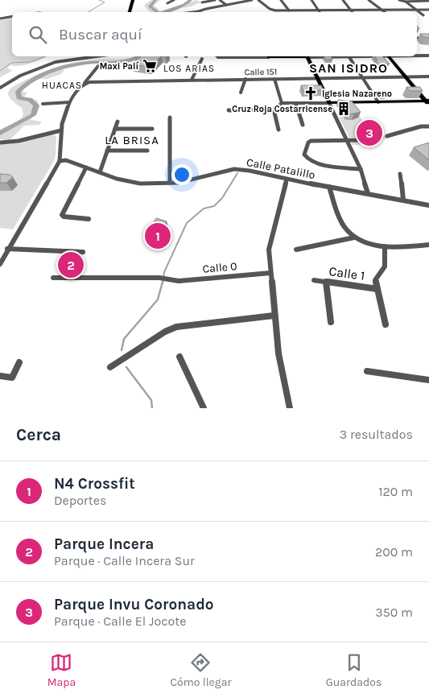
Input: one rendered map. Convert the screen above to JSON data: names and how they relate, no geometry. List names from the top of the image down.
{
  "streets": {
    "street": [
      "Calle 151",
      "Calle Patalillo",
      "Calle 0",
      "Calle 1"
    ]
  },
  "districts": [
    "SAN ISIDRO",
    "LOS ARIAS",
    "HUACAS",
    "LA BRISA"
  ],
  "places": {
    "supermarket": ["Maxi Palí"],
    "church": ["Iglesia Nazareno"],
    "building": ["Cruz Roja Costarricense"]
  },
  "page": {
    "search": "Buscar aquí",
    "pins": ["3", "1", "2"],
    "heading": ["Cerca", "3 resultados"],
    "list": [
      {
        "mark": "1",
        "name": "N4 Crossfit",
        "note": "Deportes",
        "value": "120 m"
      },
      {
        "mark": "2",
        "name": "Parque Incera",
        "note": "Parque · Calle Incera Sur",
        "value": "200 m"
      },
      {
        "mark": "3",
        "name": "Parque Invu Coronado",
        "note": "Parque · Calle El Jocote",
        "value": "350 m"
      }
    ],
    "nav": ["Mapa", "Cómo llegar", "Guardados"]
  }
}
